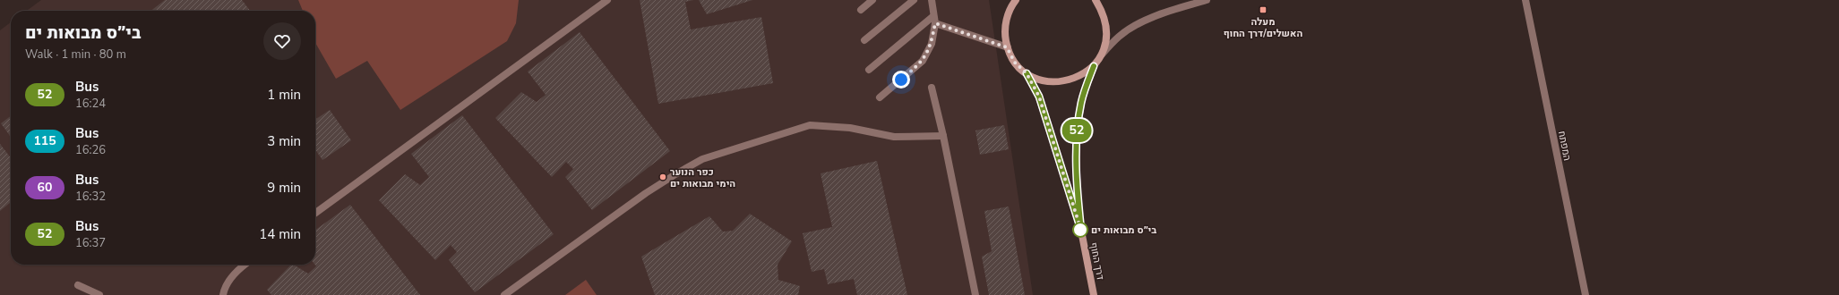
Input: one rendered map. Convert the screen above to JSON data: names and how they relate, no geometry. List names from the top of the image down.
{
  "streets": {
    "main road": ["דרך החוף"],
    "street": ["המפתח"]
  },
  "places": {
    "transit": ["מעלה האשלים/דרך החוף"],
    "other": ["כפר הנוער הימי מבואות ים", "בי״ס מבואות ים"]
  },
  "lines": ["bus line 52"],
  "page": {
    "on_map": "52",
    "heading": ["בי״ס מבואות ים", "Walk · 1 min · 80 m"],
    "list": [
      {
        "mark": "52",
        "name": "Bus",
        "note": "16:24",
        "value": "1 min"
      },
      {
        "mark": "115",
        "name": "Bus",
        "note": "16:26",
        "value": "3 min"
      },
      {
        "mark": "60",
        "name": "Bus",
        "note": "16:32",
        "value": "9 min"
      },
      {
        "mark": "52",
        "name": "Bus",
        "note": "16:37",
        "value": "14 min"
      }
    ]
  }
}
